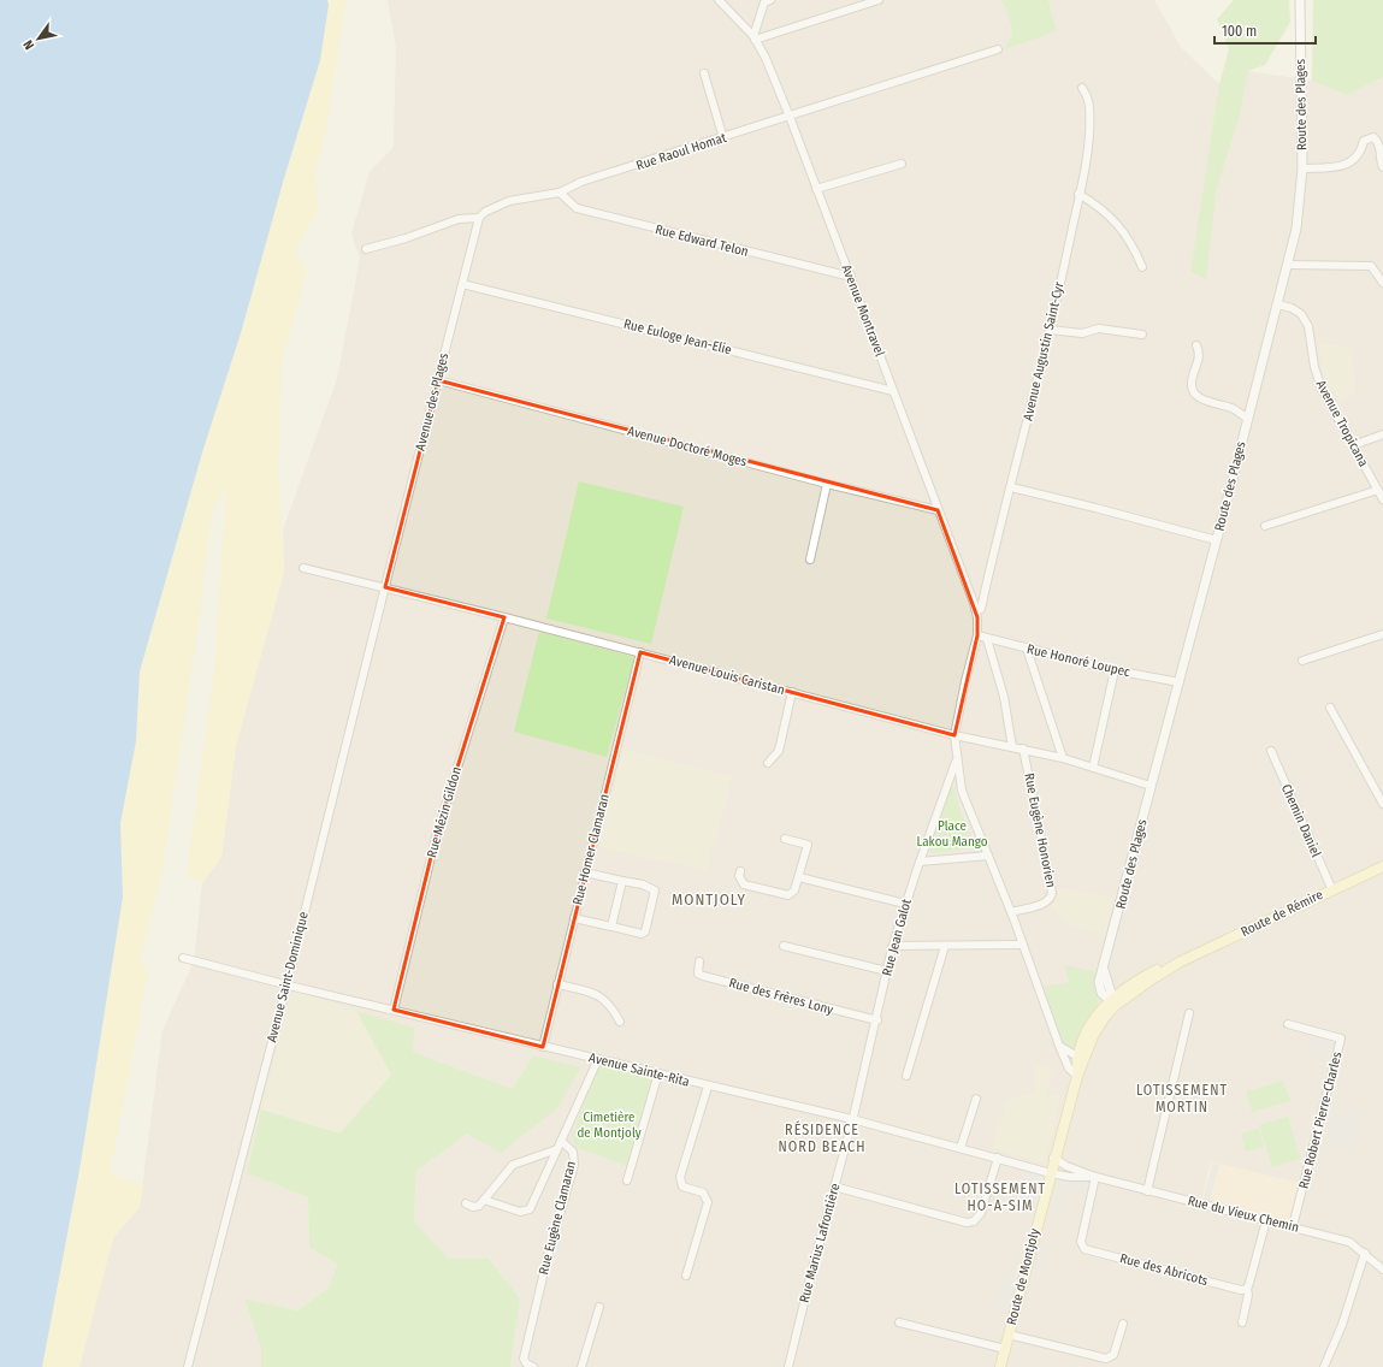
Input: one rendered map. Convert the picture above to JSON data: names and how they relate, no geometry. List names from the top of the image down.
{
  "streets": {
    "main road": ["Route de Rémire", "Route de Montjoly"],
    "street": [
      "Route des Plages",
      "Rue Raoul Homat",
      "Rue Edward Telon",
      "Avenue Montravel",
      "Rue Euloge Jean-Elie",
      "Avenue Augustin Saint-Cyr",
      "Avenue des Plages",
      "Avenue Tropicana",
      "Avenue Doctoré Moges",
      "Rue Honoré Loupec",
      "Avenue Louis Caristan",
      "Rue Mézin Gildon",
      "Chemin Daniel",
      "Rue Eugène Honorien",
      "Rue Homer Clamaran",
      "Rue Jean Galot",
      "Avenue Saint-Dominique",
      "Rue des Frères Lony",
      "Avenue Sainte-Rita",
      "Rue Robert Pierre-Charles",
      "Rue du Vieux Chemin",
      "Rue Eugène Clamaran",
      "Rue Marius Lafrontière",
      "Rue des Abricots"
    ]
  },
  "crossings": [
    ["Route des Plages", "Avenue Tropicana"],
    ["Route des Plages", "Rue Honoré Loupec"],
    ["Route des Plages", "Avenue Louis Caristan"],
    ["Route des Plages", "Route de Rémire"],
    ["Rue Raoul Homat", "Rue Edward Telon"],
    ["Rue Raoul Homat", "Avenue Montravel"],
    ["Rue Raoul Homat", "Avenue des Plages"],
    ["Rue Edward Telon", "Avenue Montravel"],
    ["Avenue Montravel", "Rue Euloge Jean-Elie"],
    ["Avenue Montravel", "Avenue Augustin Saint-Cyr"],
    ["Avenue Montravel", "Avenue Doctoré Moges"],
    ["Avenue Montravel", "Rue Honoré Loupec"],
    ["Avenue Montravel", "Avenue Louis Caristan"],
    ["Avenue Montravel", "Rue Eugène Honorien"],
    ["Avenue Montravel", "Route de Rémire"],
    ["Avenue Montravel", "Rue Jean Galot"],
    ["Avenue Montravel", "Route de Montjoly"],
    ["Rue Euloge Jean-Elie", "Avenue des Plages"],
    ["Avenue des Plages", "Avenue Doctoré Moges"],
    ["Avenue des Plages", "Avenue Louis Caristan"],
    ["Avenue des Plages", "Avenue Saint-Dominique"],
    ["Avenue Louis Caristan", "Rue Mézin Gildon"],
    ["Avenue Louis Caristan", "Rue Eugène Honorien"],
    ["Avenue Louis Caristan", "Rue Homer Clamaran"],
    ["Avenue Louis Caristan", "Avenue Saint-Dominique"],
    ["Rue Mézin Gildon", "Avenue Sainte-Rita"],
    ["Chemin Daniel", "Route de Rémire"],
    ["Rue Homer Clamaran", "Avenue Sainte-Rita"],
    ["Route de Rémire", "Route de Montjoly"],
    ["Rue Jean Galot", "Rue des Frères Lony"],
    ["Rue Jean Galot", "Avenue Sainte-Rita"],
    ["Rue Jean Galot", "Rue Marius Lafrontière"],
    ["Avenue Saint-Dominique", "Avenue Sainte-Rita"],
    ["Avenue Sainte-Rita", "Rue du Vieux Chemin"],
    ["Avenue Sainte-Rita", "Rue Eugène Clamaran"],
    ["Avenue Sainte-Rita", "Rue Marius Lafrontière"],
    ["Avenue Sainte-Rita", "Route de Montjoly"],
    ["Rue Robert Pierre-Charles", "Rue du Vieux Chemin"],
    ["Rue du Vieux Chemin", "Rue des Abricots"],
    ["Rue du Vieux Chemin", "Route de Montjoly"]
  ],
  "districts": [
    "MONTJOLY",
    "LOTISSEMENT MORTIN",
    "RÉSIDENCE NORD BEACH",
    "LOTISSEMENT HO-A-SIM"
  ],
  "parks": ["Place Lakou Mango", "Cimetière de Montjoly"],
  "scale_bar": "100 m",
  "north": "bottom left"
}
